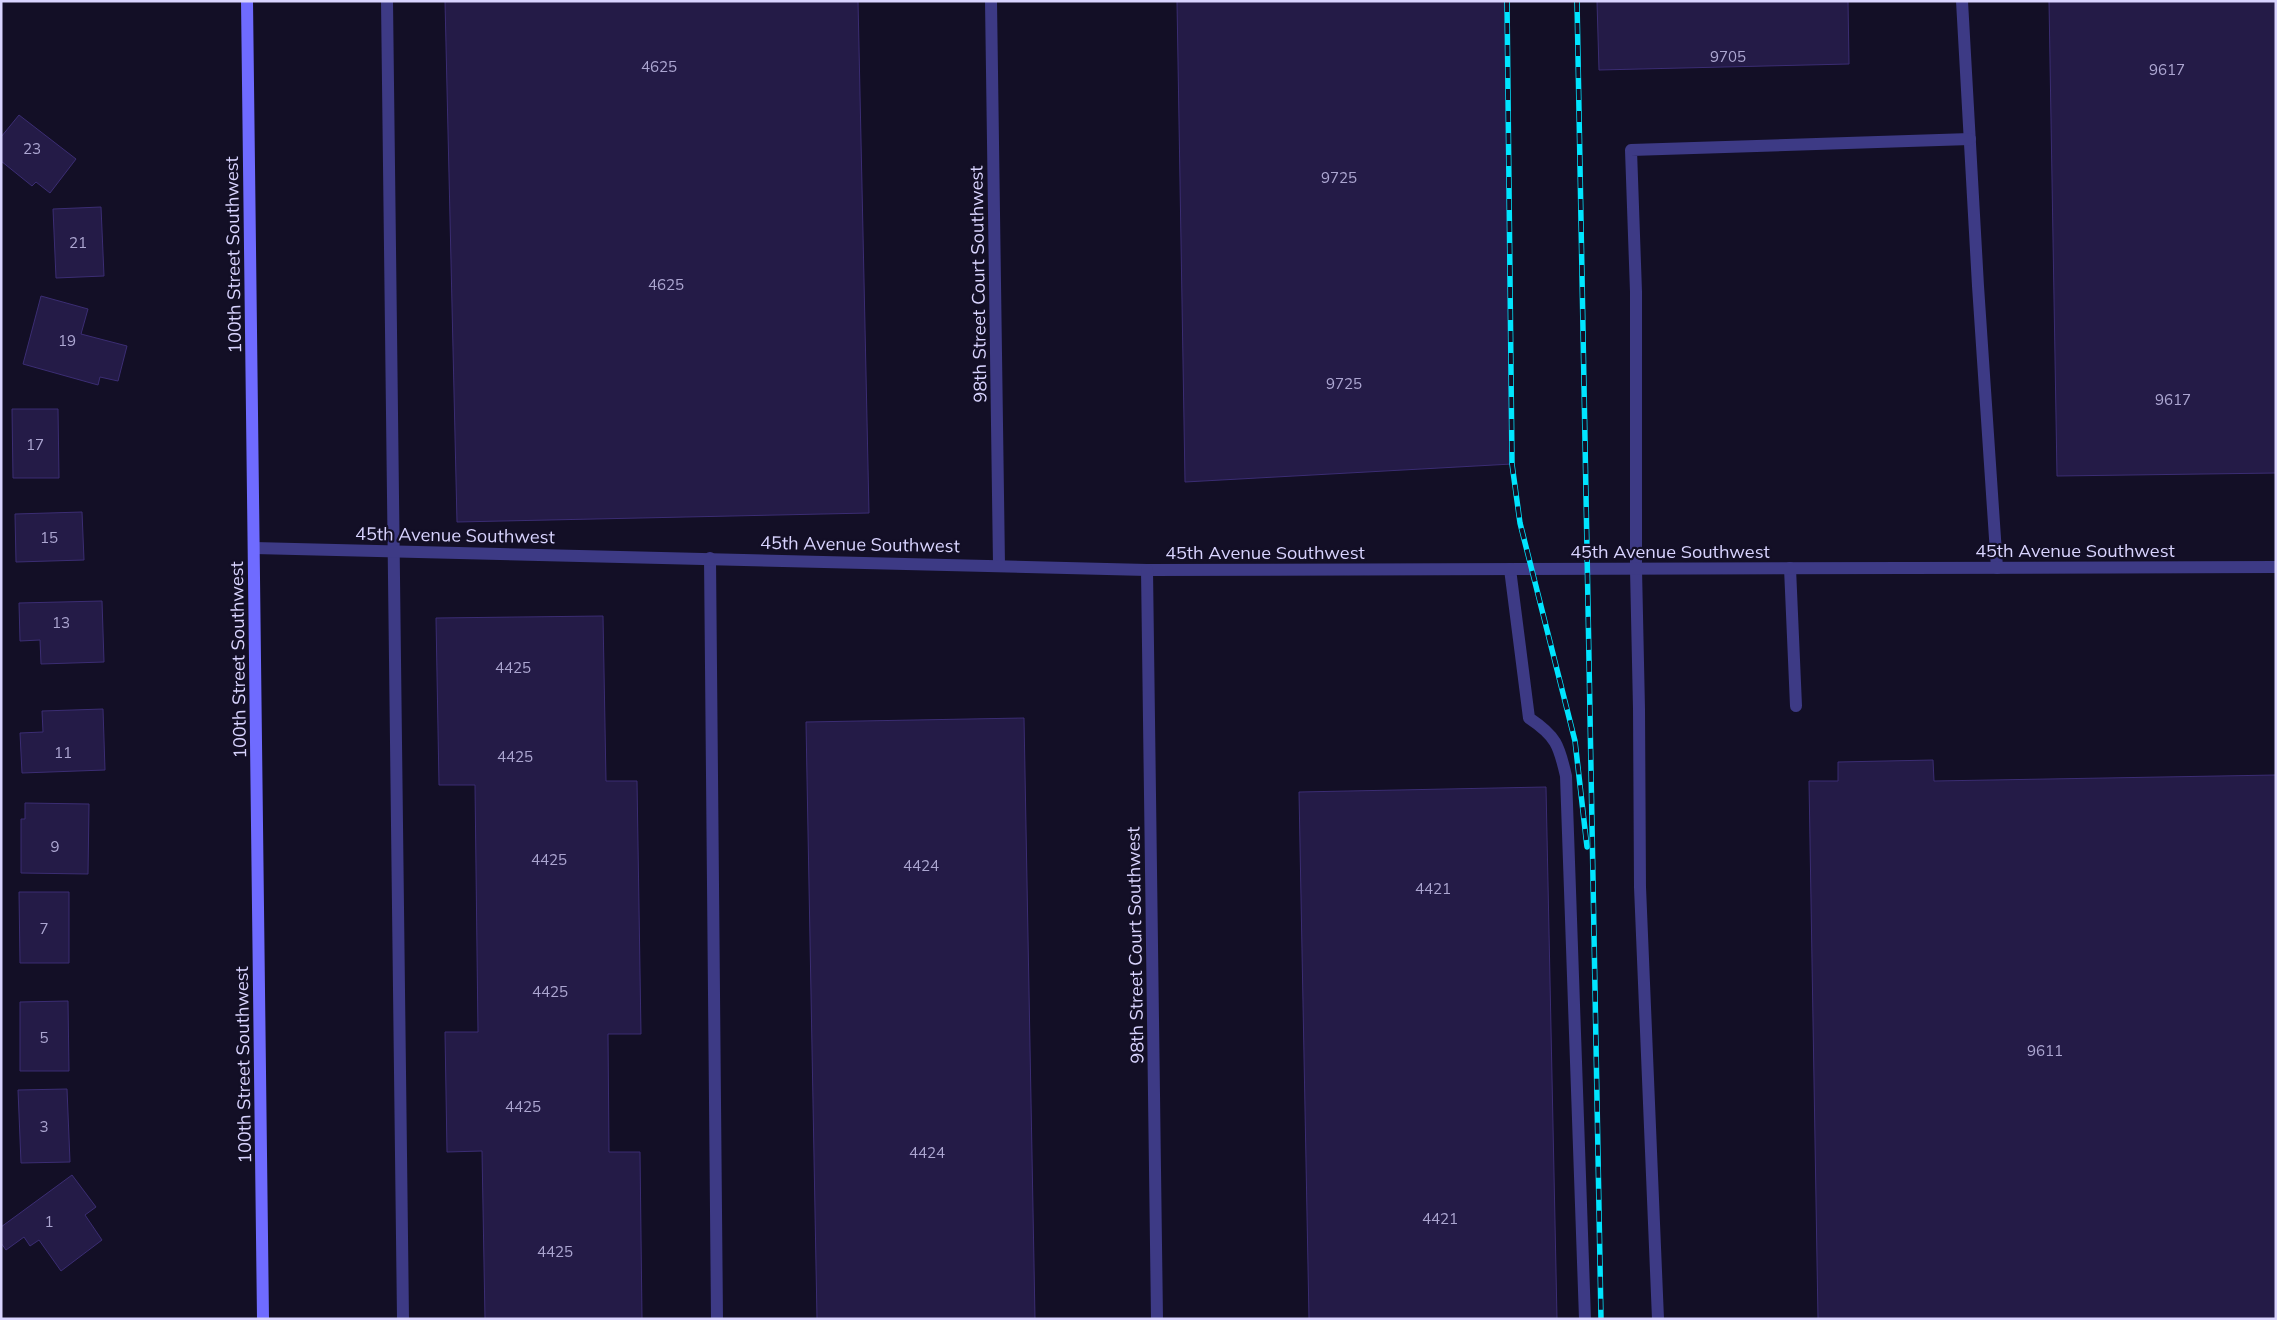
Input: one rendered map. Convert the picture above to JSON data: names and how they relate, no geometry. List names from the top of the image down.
{
  "streets": {
    "main road": ["100th Street Southwest"],
    "street": ["98th Street Court Southwest", "45th Avenue Southwest"]
  },
  "crossings": [
    ["100th Street Southwest", "45th Avenue Southwest"],
    ["98th Street Court Southwest", "45th Avenue Southwest"]
  ],
  "house_numbers": [
    "9705",
    "4625",
    "9617",
    "23",
    "9725",
    "21",
    "4625",
    "19",
    "9725",
    "9617",
    "17",
    "15",
    "13",
    "4425",
    "11",
    "4425",
    "9",
    "4425",
    "4424",
    "4421",
    "7",
    "4425",
    "5",
    "9611",
    "4425",
    "3",
    "4424",
    "4421",
    "1",
    "4425"
  ]
}
